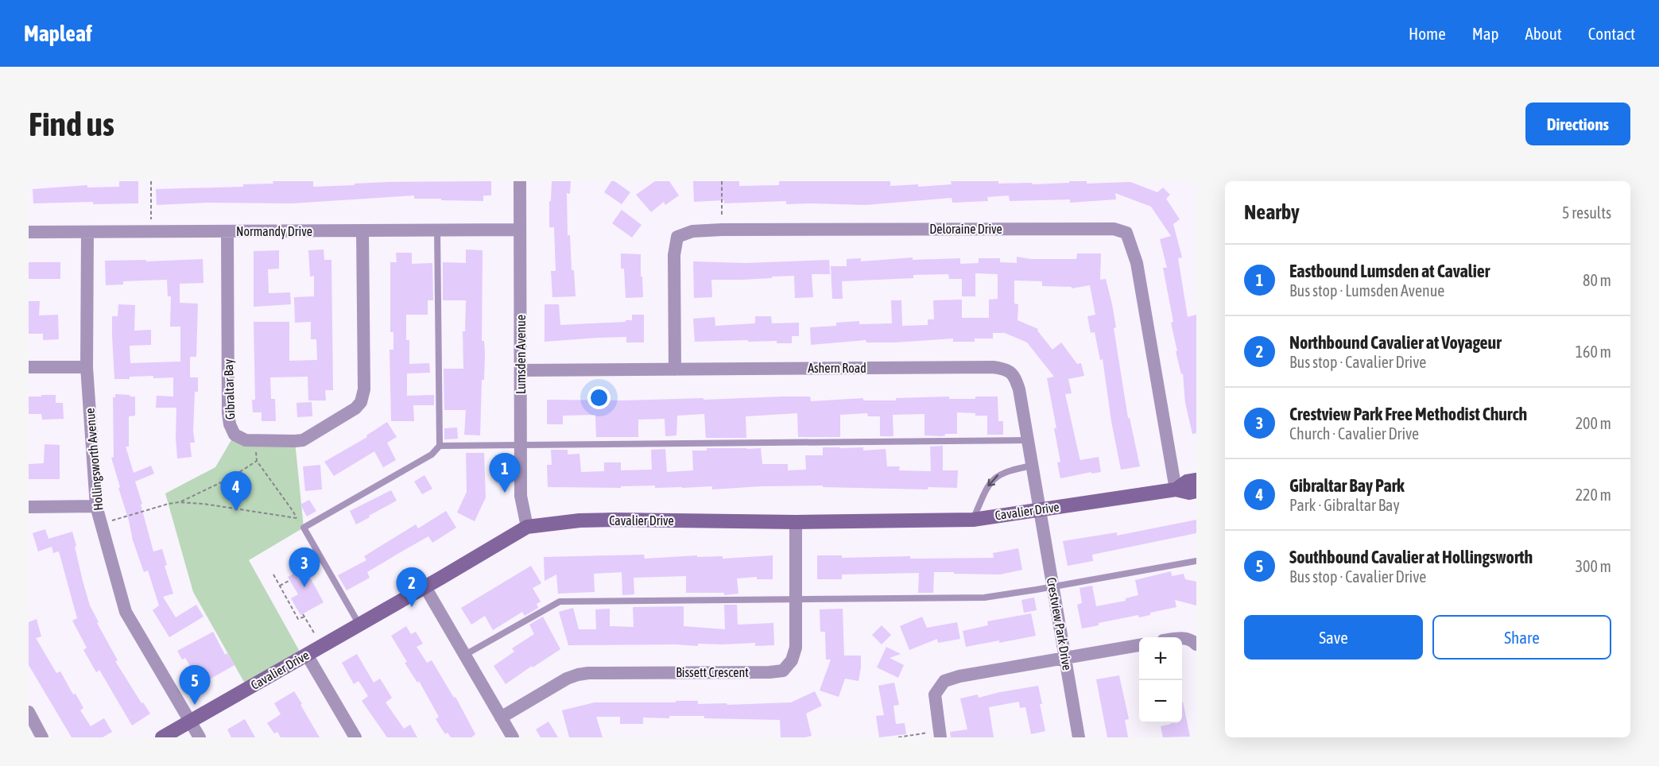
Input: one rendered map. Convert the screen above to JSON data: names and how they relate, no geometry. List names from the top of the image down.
{
  "streets": {
    "street": [
      "Deloraine Drive",
      "Normandy Drive",
      "Lumsden Avenue",
      "Ashern Road",
      "Gibraltar Bay",
      "Hollingsworth Avenue",
      "Cavalier Drive",
      "Crestview Park Drive",
      "Bissett Crescent"
    ]
  },
  "crossings": [
    ["Deloraine Drive", "Ashern Road"],
    ["Deloraine Drive", "Cavalier Drive"],
    ["Normandy Drive", "Lumsden Avenue"],
    ["Normandy Drive", "Gibraltar Bay"],
    ["Normandy Drive", "Hollingsworth Avenue"],
    ["Lumsden Avenue", "Ashern Road"],
    ["Lumsden Avenue", "Cavalier Drive"],
    ["Ashern Road", "Cavalier Drive"],
    ["Ashern Road", "Crestview Park Drive"],
    ["Hollingsworth Avenue", "Cavalier Drive"],
    ["Cavalier Drive", "Crestview Park Drive"],
    ["Cavalier Drive", "Bissett Crescent"]
  ],
  "page": {
    "header": "Mapleaf",
    "nav": [
      "Home",
      "Map",
      "About",
      "Contact"
    ],
    "buttons": [
      "Directions",
      ["Save", "Share"]
    ],
    "title": "Find us",
    "heading": ["Nearby", "5 results"],
    "list": [
      {
        "mark": "1",
        "name": "Eastbound Lumsden at Cavalier",
        "note": "Bus stop · Lumsden Avenue",
        "value": "80 m"
      },
      {
        "mark": "2",
        "name": "Northbound Cavalier at Voyageur",
        "note": "Bus stop · Cavalier Drive",
        "value": "160 m"
      },
      {
        "mark": "3",
        "name": "Crestview Park Free Methodist Church",
        "note": "Church · Cavalier Drive",
        "value": "200 m"
      },
      {
        "mark": "4",
        "name": "Gibraltar Bay Park",
        "note": "Park · Gibraltar Bay",
        "value": "220 m"
      },
      {
        "mark": "5",
        "name": "Southbound Cavalier at Hollingsworth",
        "note": "Bus stop · Cavalier Drive",
        "value": "300 m"
      }
    ],
    "pins": [
      "1",
      "4",
      "3",
      "2",
      "5"
    ],
    "map_buttons": ["+", "−"]
  }
}
